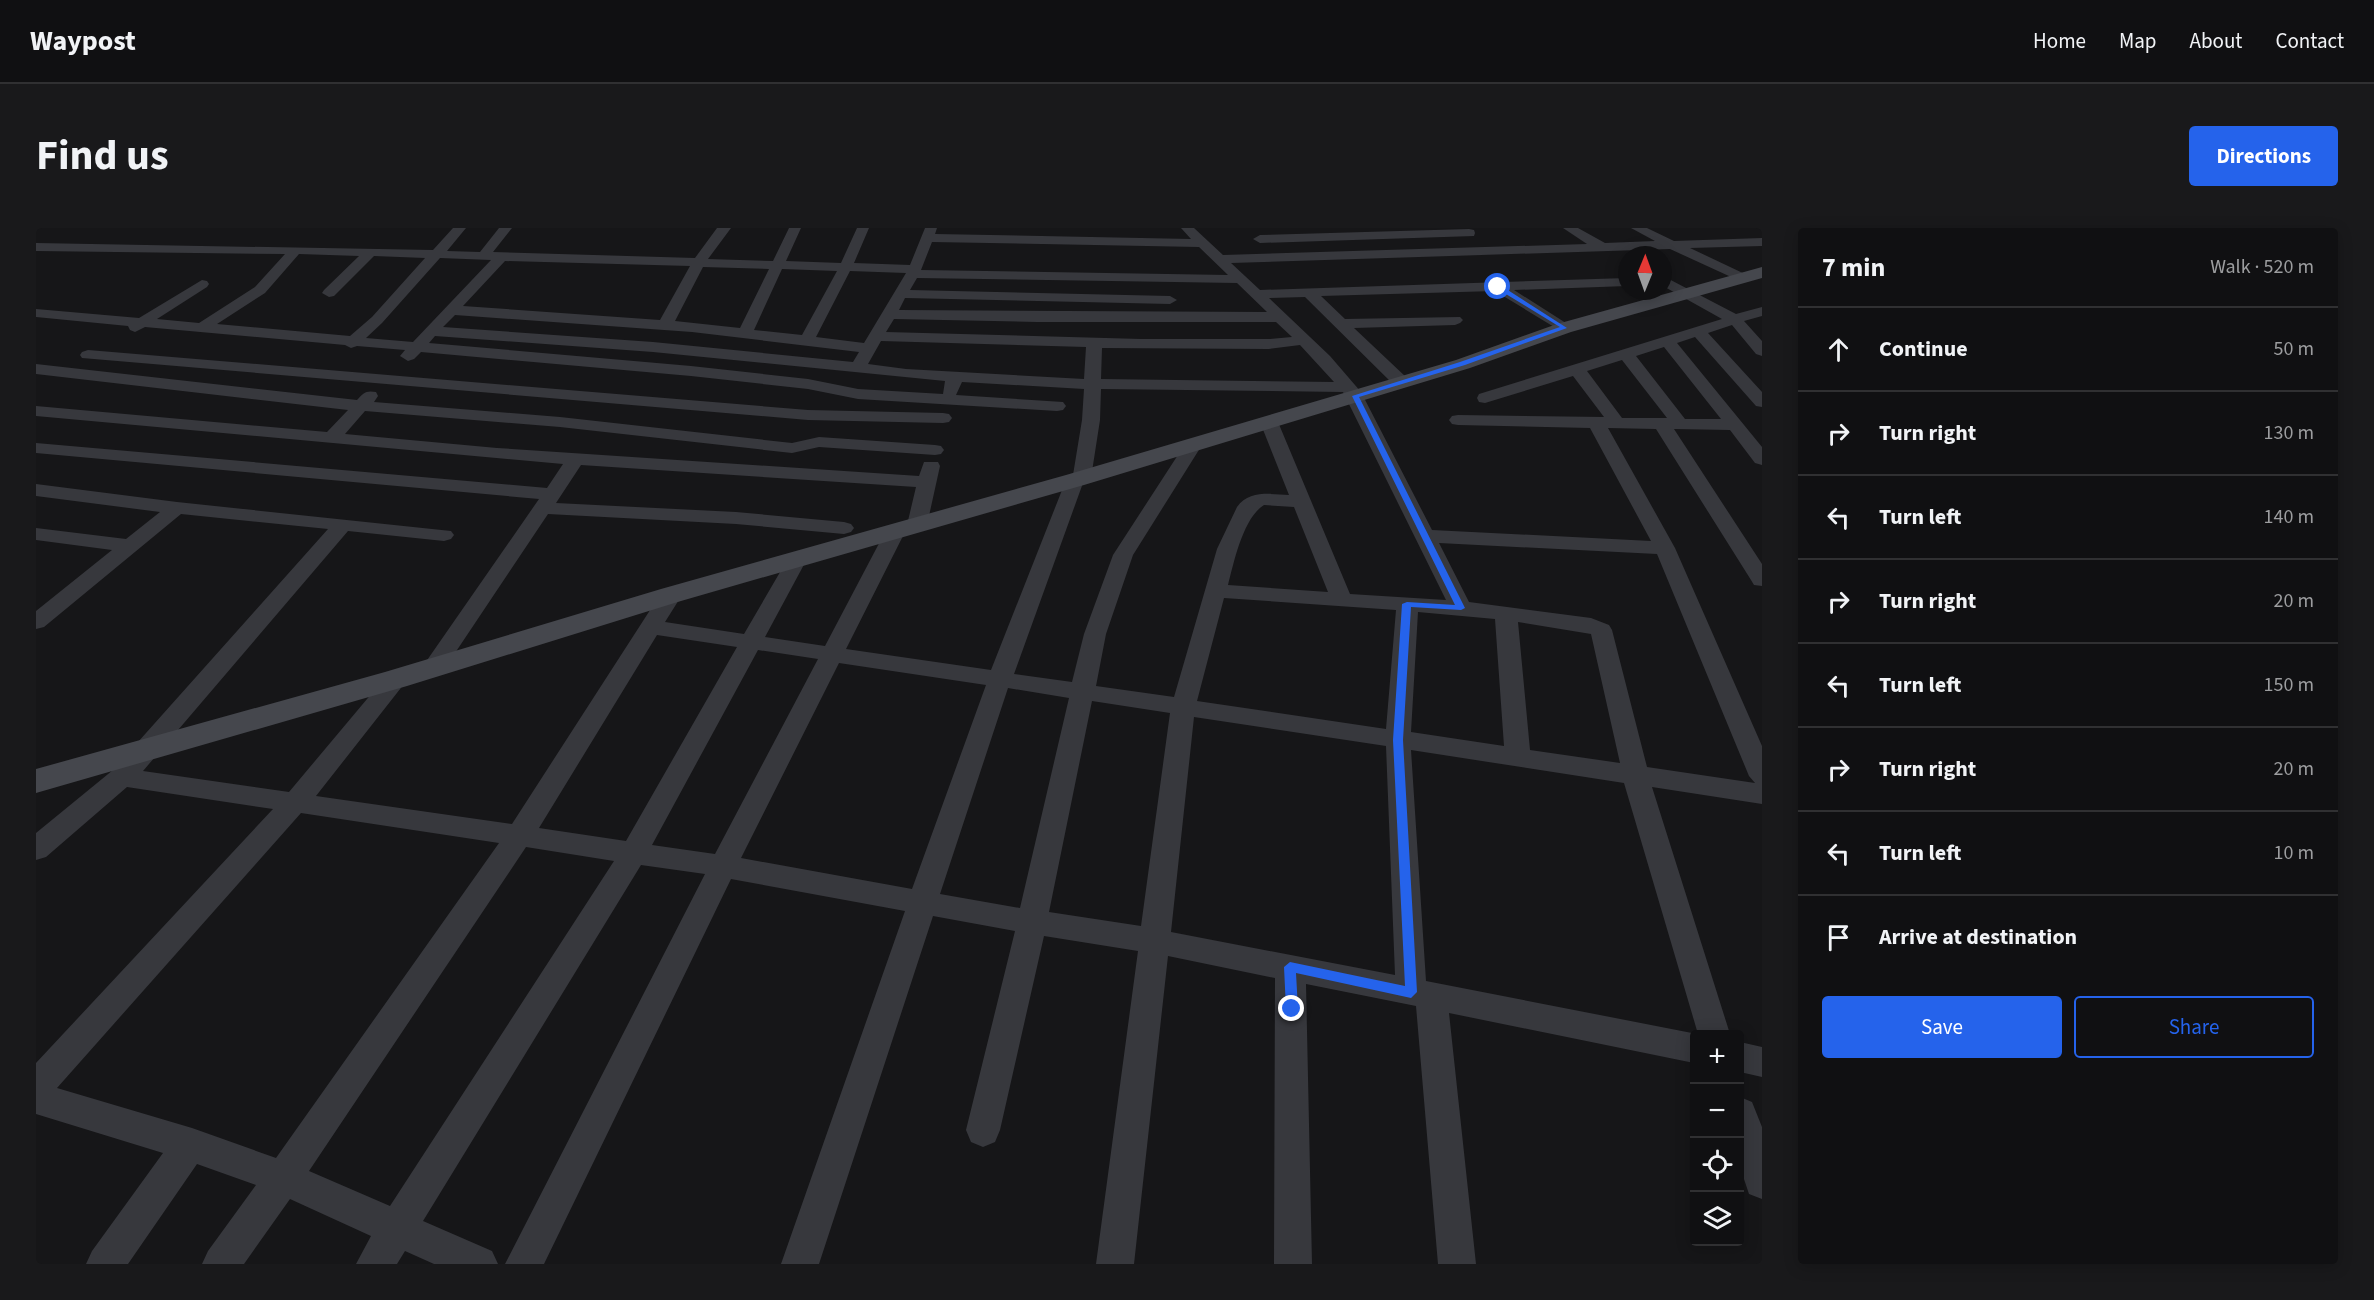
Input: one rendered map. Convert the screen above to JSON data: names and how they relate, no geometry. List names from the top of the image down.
{
  "north": "top",
  "page": {
    "header": "Waypost",
    "nav": [
      "Home",
      "Map",
      "About",
      "Contact"
    ],
    "title": "Find us",
    "buttons": [
      "Directions",
      ["Save", "Share"]
    ],
    "heading": ["7 min", "Walk · 520 m"],
    "list": [
      ["Continue", "50 m"],
      ["Turn right", "130 m"],
      ["Turn left", "140 m"],
      ["Turn right", "20 m"],
      ["Turn left", "150 m"],
      ["Turn right", "20 m"],
      ["Turn left", "10 m"],
      "Arrive at destination"
    ],
    "map_buttons": ["+", "−"]
  }
}
